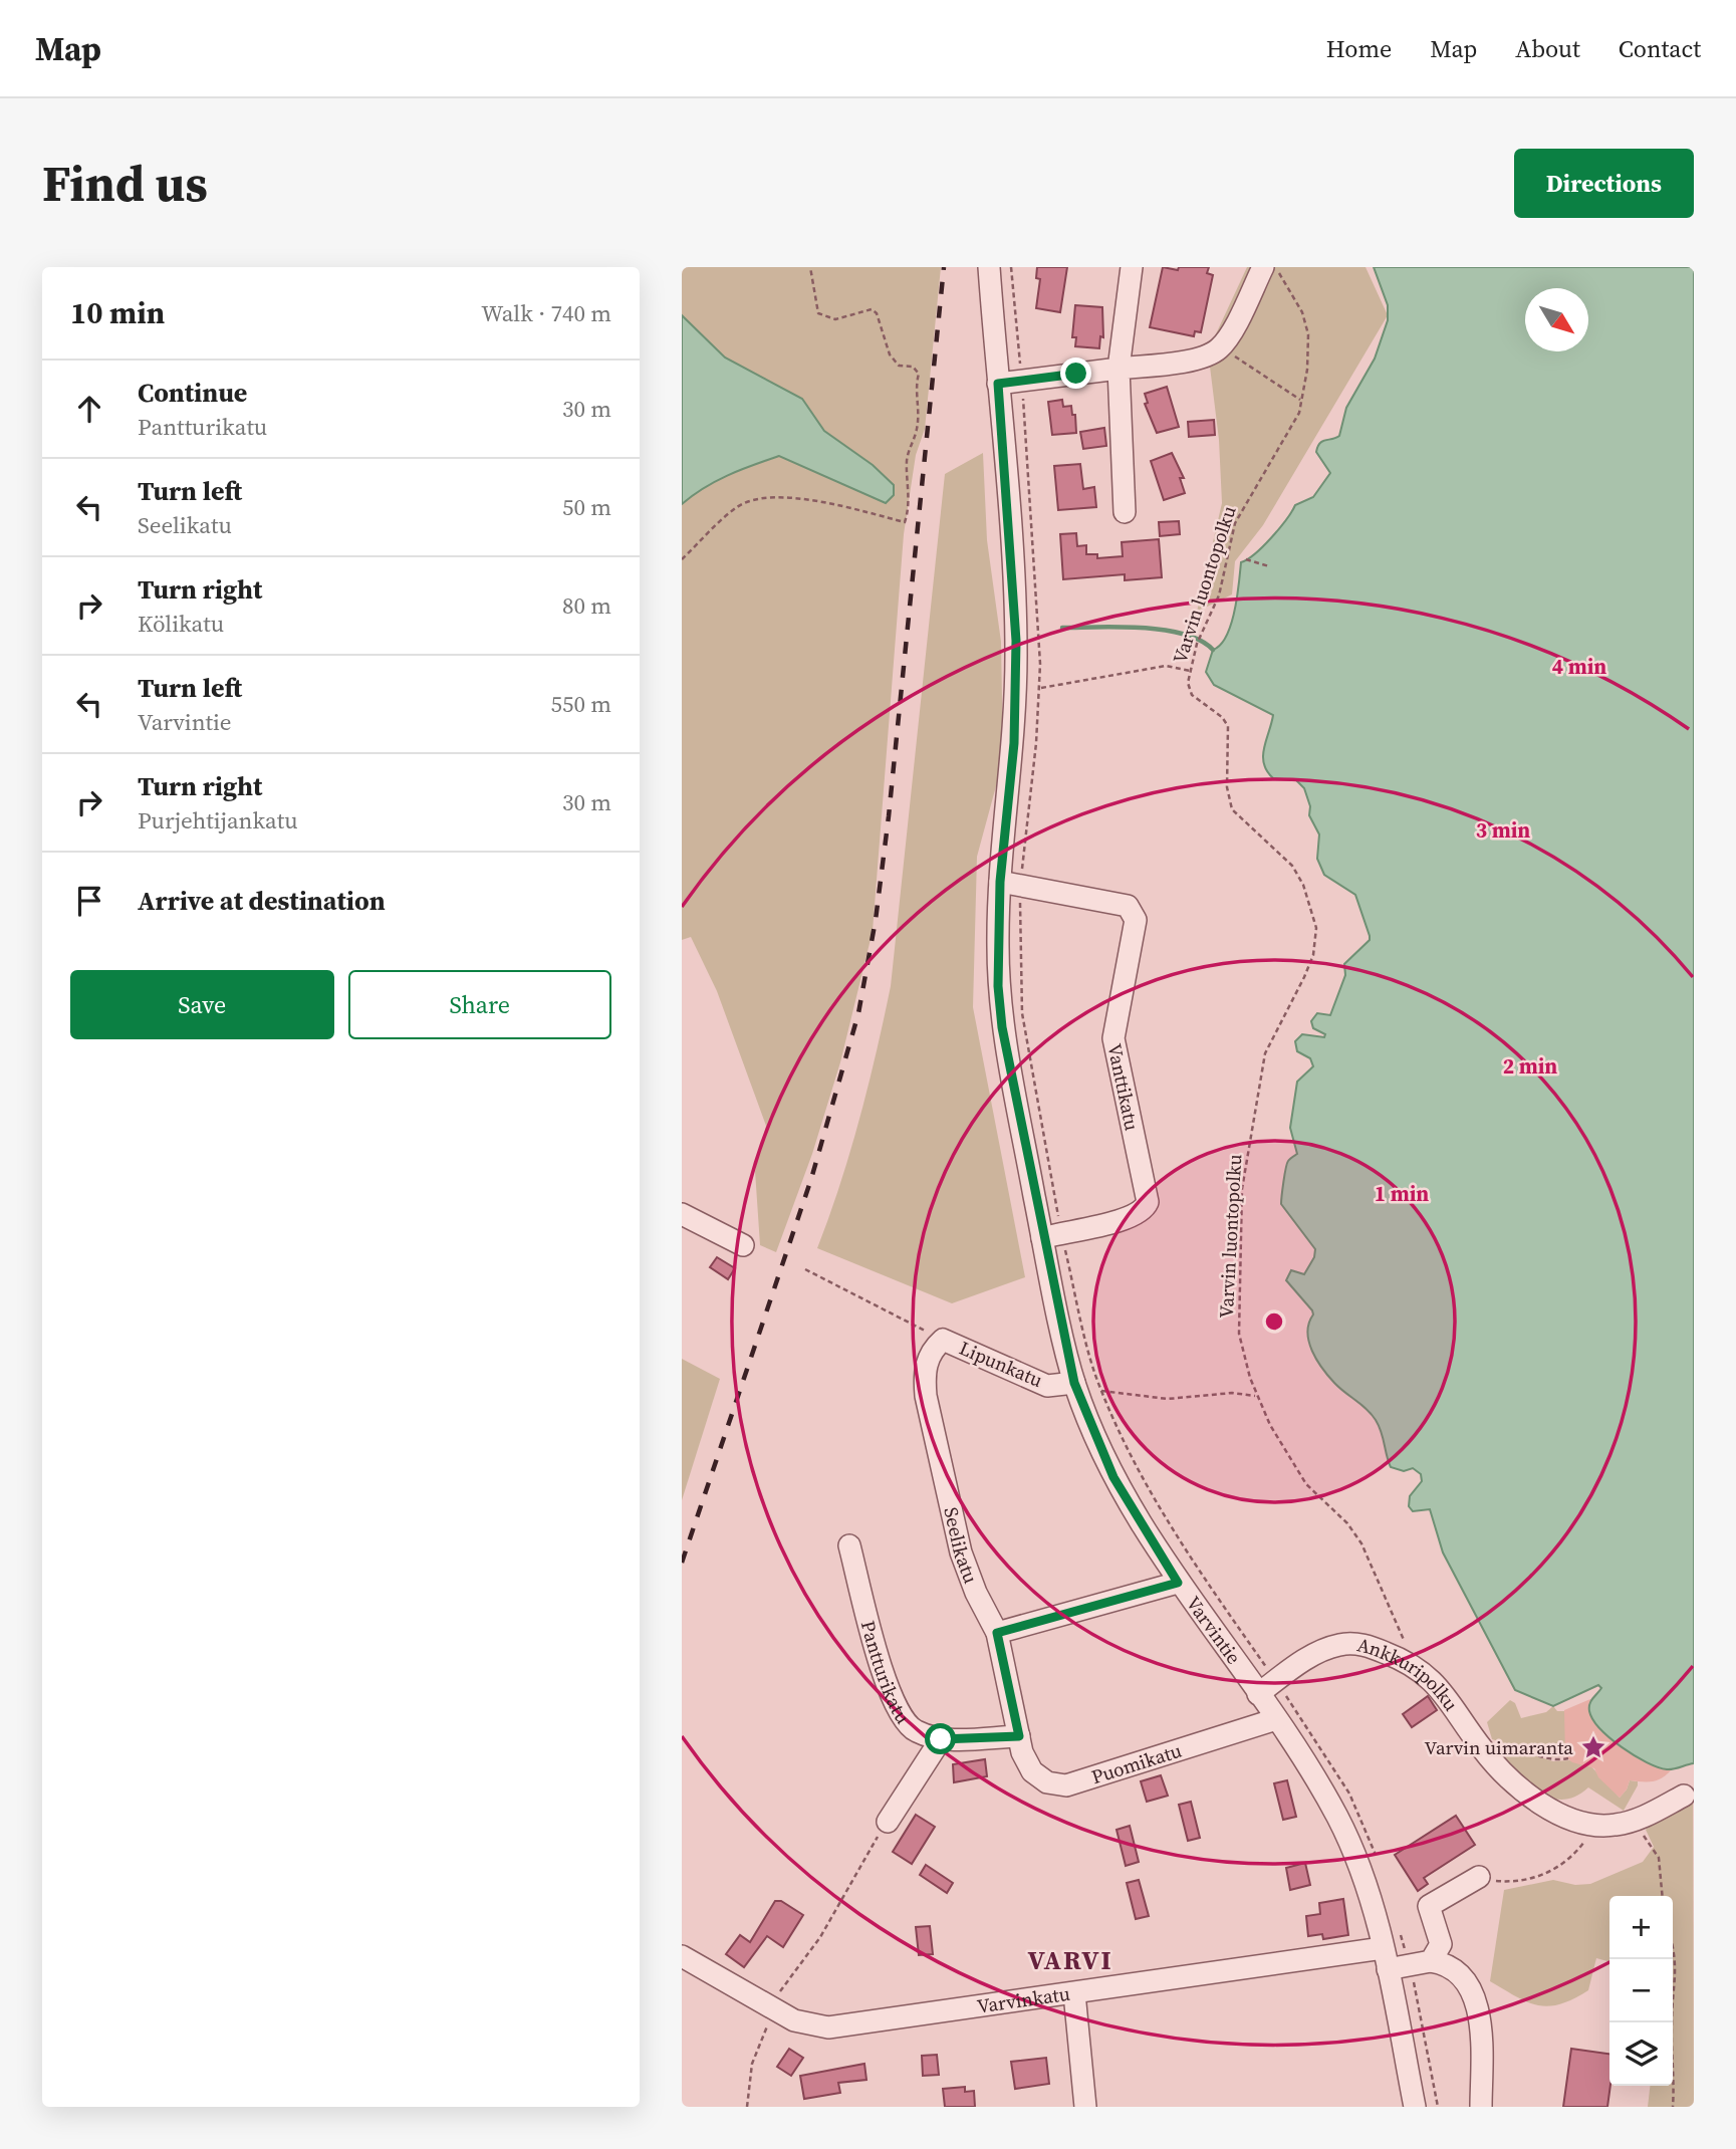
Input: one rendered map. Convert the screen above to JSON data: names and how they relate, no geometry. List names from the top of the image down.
{
  "streets": {
    "street": [
      "Vanttikatu",
      "Lipunkatu",
      "Seelikatu",
      "Varvintie",
      "Pantturikatu",
      "Ankkuripolku",
      "Puomikatu",
      "Varvinkatu"
    ],
    "path": ["Varvin luontopolku"]
  },
  "crossings": [
    ["Varvin luontopolku", "Ankkuripolku"],
    ["Vanttikatu", "Varvintie"],
    ["Lipunkatu", "Seelikatu"],
    ["Lipunkatu", "Varvintie"],
    ["Seelikatu", "Pantturikatu"],
    ["Seelikatu", "Puomikatu"],
    ["Varvintie", "Ankkuripolku"],
    ["Varvintie", "Puomikatu"],
    ["Varvintie", "Varvinkatu"],
    ["Pantturikatu", "Puomikatu"]
  ],
  "districts": ["VARVI"],
  "places": {
    "place": ["Varvin uimaranta"]
  },
  "north": "bottom right",
  "page": {
    "header": "Map",
    "nav": [
      "Home",
      "Map",
      "About",
      "Contact"
    ],
    "buttons": [
      "Directions",
      ["Save", "Share"]
    ],
    "title": "Find us",
    "heading": ["10 min", "Walk · 740 m"],
    "list": [
      ["Continue", "Pantturikatu", "30 m"],
      ["Turn left", "Seelikatu", "50 m"],
      ["Turn right", "Kölikatu", "80 m"],
      ["Turn left", "Varvintie", "550 m"],
      ["Turn right", "Purjehtijankatu", "30 m"],
      "Arrive at destination"
    ],
    "map_buttons": ["+", "−"]
  },
  "rings": [
    "4 min",
    "3 min",
    "2 min",
    "1 min"
  ]
}
